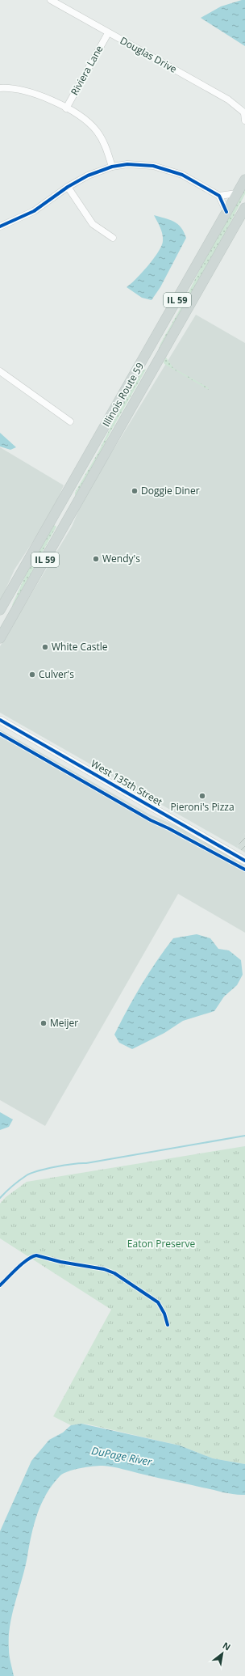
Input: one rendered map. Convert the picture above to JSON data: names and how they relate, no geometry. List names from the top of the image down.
{
  "streets": {
    "main road": ["IL 59", "Illinois Route 59"],
    "street": ["Douglas Drive", "Riviera Lane", "West 135th Street"]
  },
  "crossings": [
    ["Douglas Drive", "Riviera Lane"]
  ],
  "water": ["DuPage River"],
  "parks": ["Eaton Preserve"],
  "places": [
    "Doggie Diner",
    "Wendy's",
    "White Castle",
    "Culver's",
    "Pieroni's Pizza",
    "Meijer"
  ],
  "north": "top right"
}
